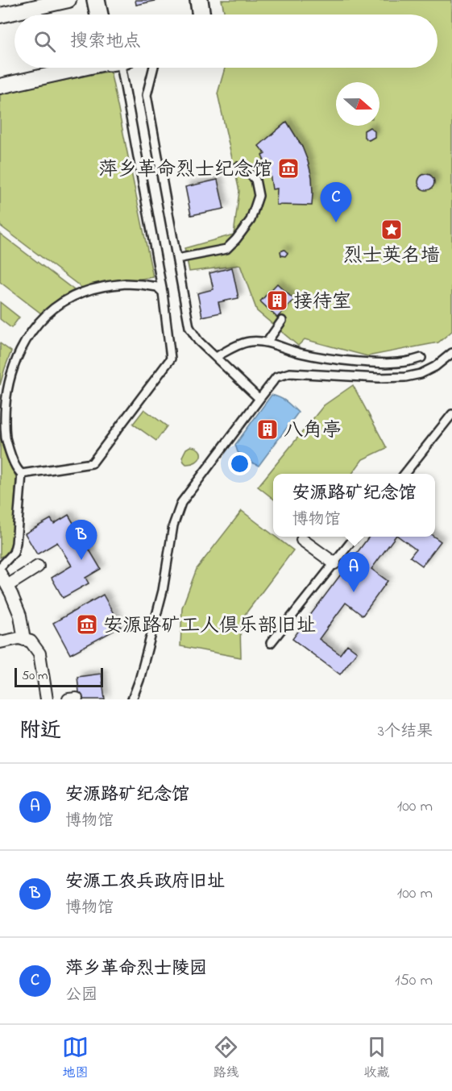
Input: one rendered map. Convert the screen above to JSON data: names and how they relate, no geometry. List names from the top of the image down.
{
  "places": {
    "museum": ["萍乡革命烈士纪念馆", "安源路矿工人俱乐部旧址"],
    "place": ["烈士英名墙"],
    "building": ["接待室", "八角亭"]
  },
  "scale_bar": "50 m",
  "north": "right",
  "page": {
    "search": "搜索地点",
    "pins": ["C", "B", "A"],
    "popup": ["安源路矿纪念馆", "博物馆"],
    "scale": "50 m",
    "heading": ["附近", "3个结果"],
    "list": [
      {
        "mark": "A",
        "name": "安源路矿纪念馆",
        "note": "博物馆",
        "value": "100 m"
      },
      {
        "mark": "B",
        "name": "安源工农兵政府旧址",
        "note": "博物馆",
        "value": "100 m"
      },
      {
        "mark": "C",
        "name": "萍乡革命烈士陵园",
        "note": "公园",
        "value": "150 m"
      }
    ],
    "nav": ["地图", "路线", "收藏"]
  }
}
